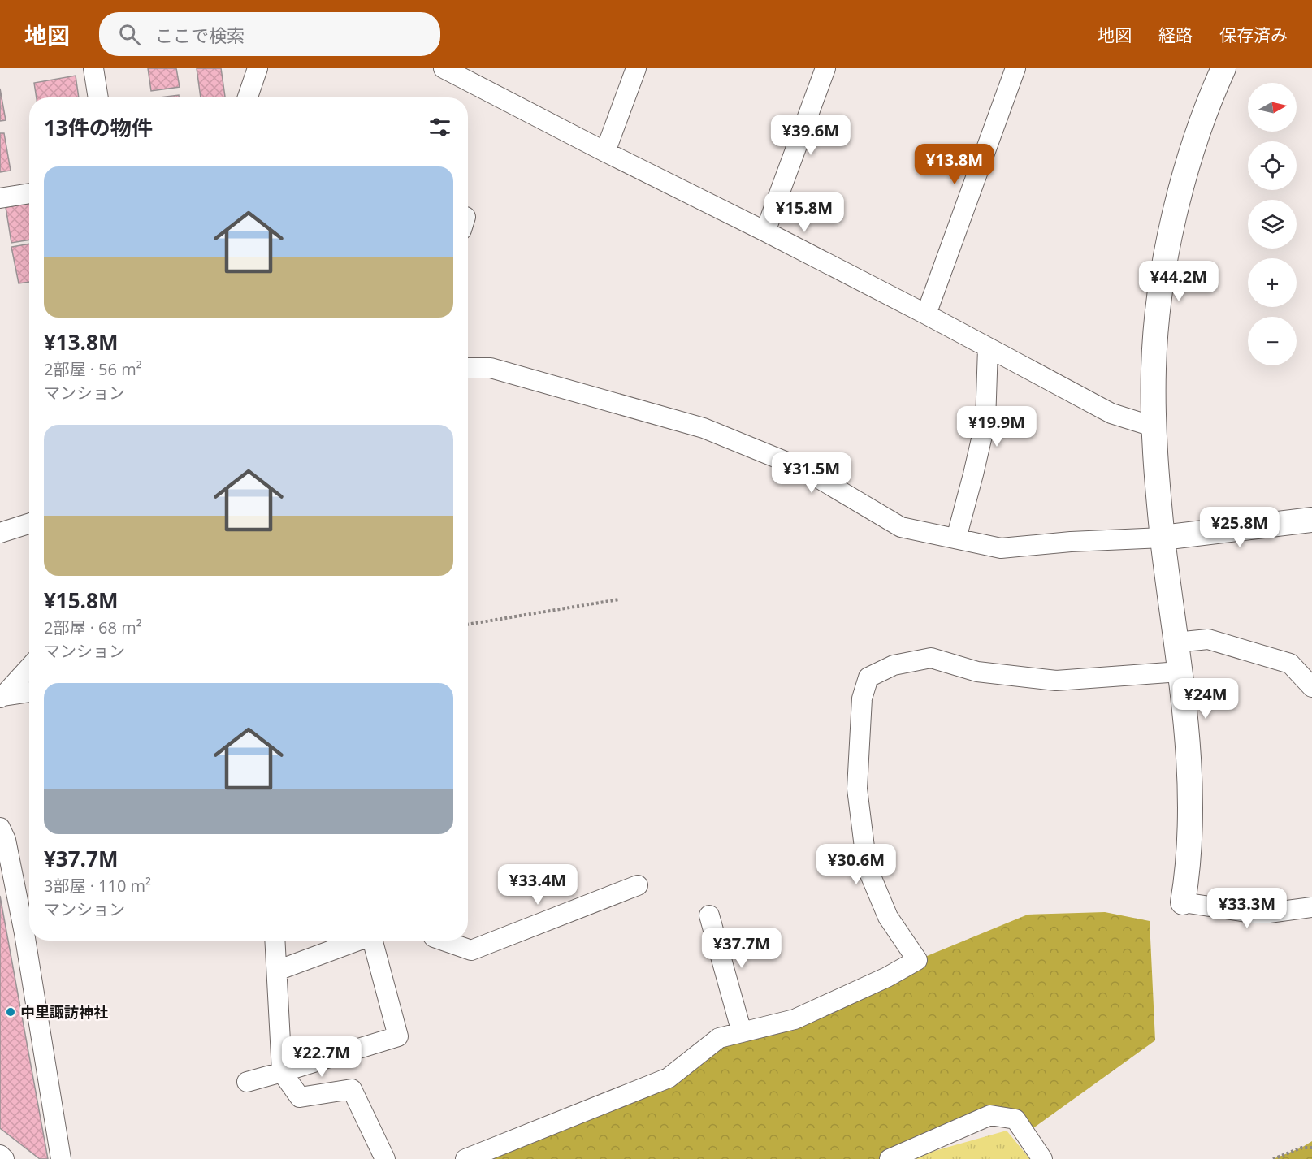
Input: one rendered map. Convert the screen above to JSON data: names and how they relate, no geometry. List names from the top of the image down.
{
  "places": ["中里諏訪神社"],
  "north": "right",
  "page": {
    "header": "地図",
    "search": "ここで検索",
    "nav": ["地図", "経路", "保存済み"],
    "map_buttons": ["+", "−"],
    "heading": "13件の物件",
    "price": [
      "¥39.6M",
      "¥13.8M",
      "¥15.8M",
      "¥44.2M",
      "¥19.9M",
      "¥31.5M",
      "¥25.8M",
      "¥24M",
      "¥30.6M",
      "¥33.4M",
      "¥33.3M",
      "¥37.7M",
      "¥22.7M"
    ],
    "list": [
      {
        "name": "¥13.8M",
        "note": "2部屋 · 56 m² · マンション"
      },
      {
        "name": "¥15.8M",
        "note": "2部屋 · 68 m² · マンション"
      },
      {
        "name": "¥37.7M",
        "note": "3部屋 · 110 m² · マンション"
      }
    ]
  }
}
